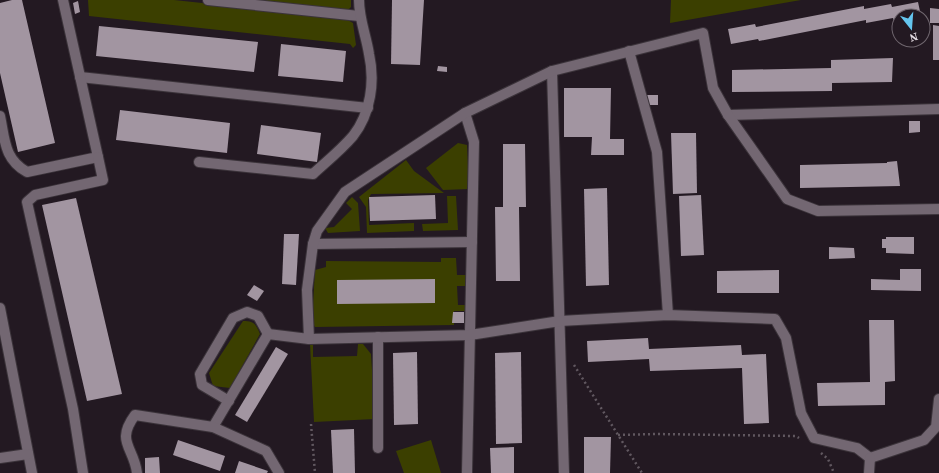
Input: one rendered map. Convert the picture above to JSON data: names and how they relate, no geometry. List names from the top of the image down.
{
  "north": "bottom"
}
